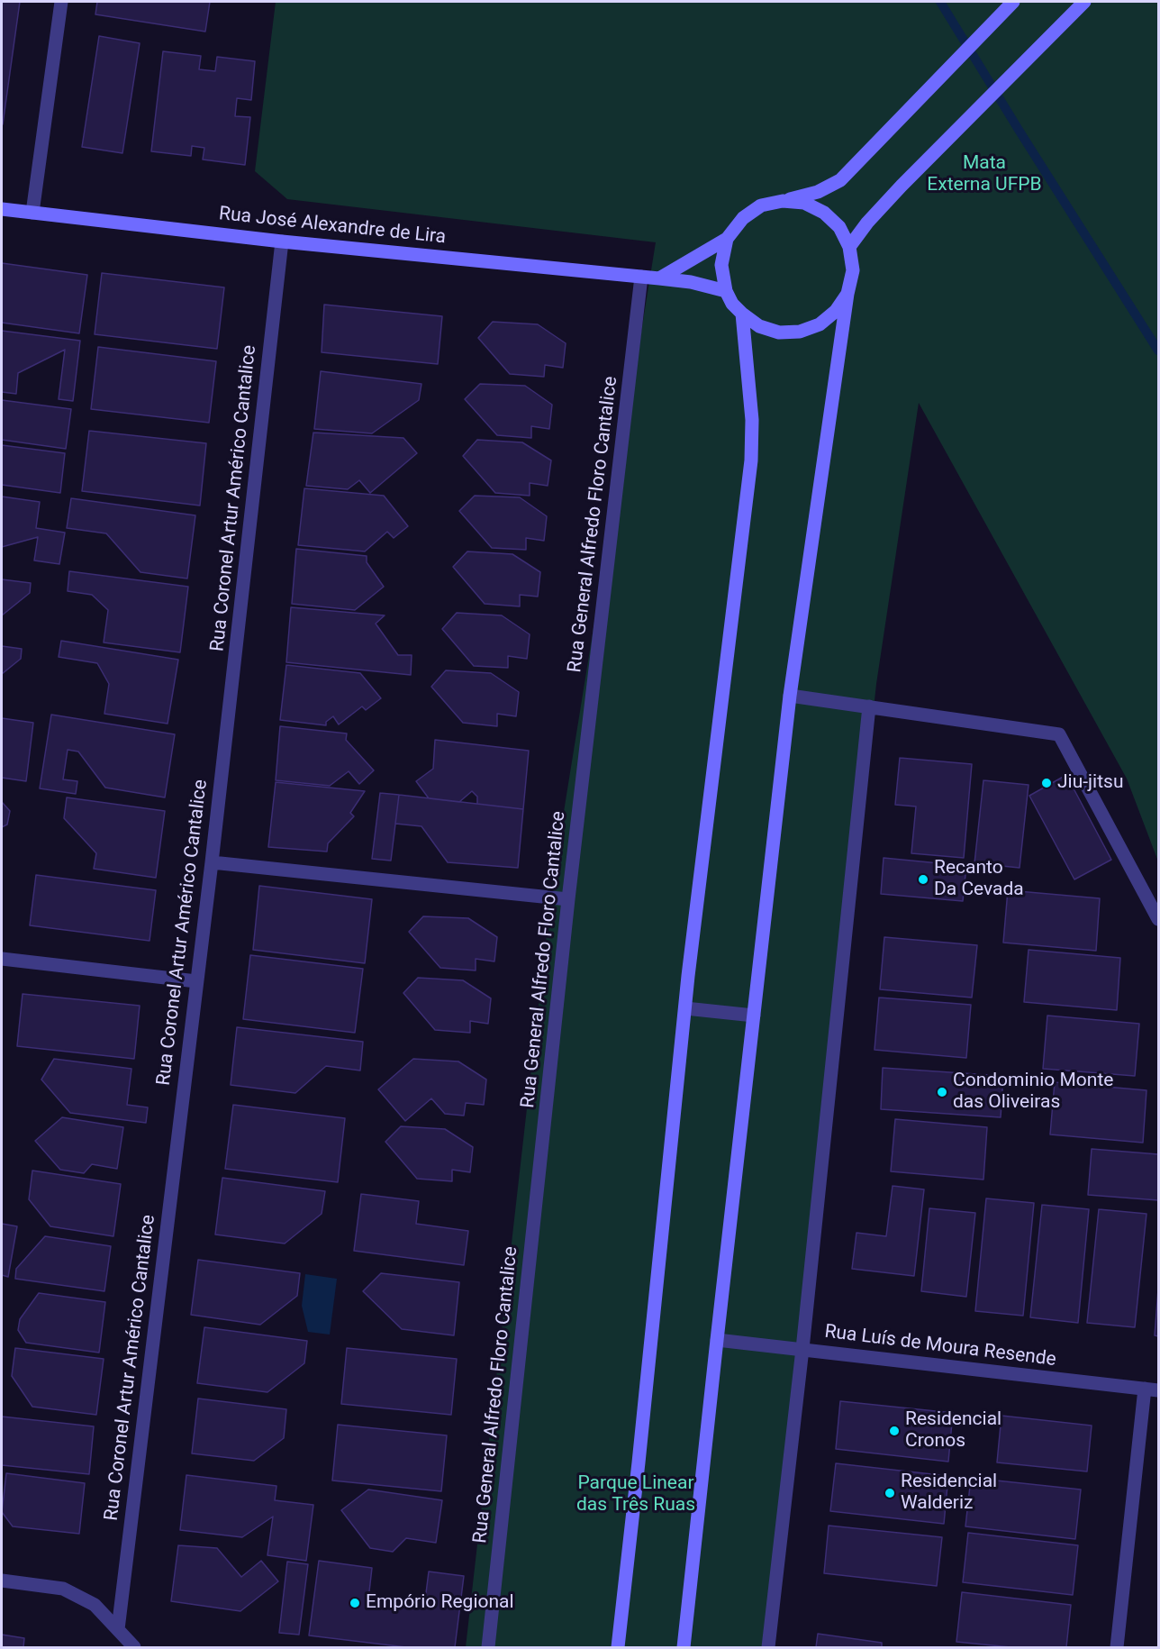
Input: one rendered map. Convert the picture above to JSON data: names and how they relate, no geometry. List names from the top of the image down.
{
  "streets": {
    "main road": ["Rua José Alexandre de Lira"],
    "street": ["Rua Coronel Artur Américo Cantalice", "Rua General Alfredo Floro Cantalice", "Rua Luís de Moura Resende"]
  },
  "crossings": [
    ["Rua José Alexandre de Lira", "Rua Coronel Artur Américo Cantalice"],
    ["Rua José Alexandre de Lira", "Rua General Alfredo Floro Cantalice"]
  ],
  "parks": ["Mata Externa UFPB", "Parque Linear das Três Ruas"],
  "places": [
    "Jiu-jitsu",
    "Recanto Da Cevada",
    "Condominio Monte das Oliveiras",
    "Residencial Cronos",
    "Residencial Walderiz",
    "Empório Regional"
  ]
}
